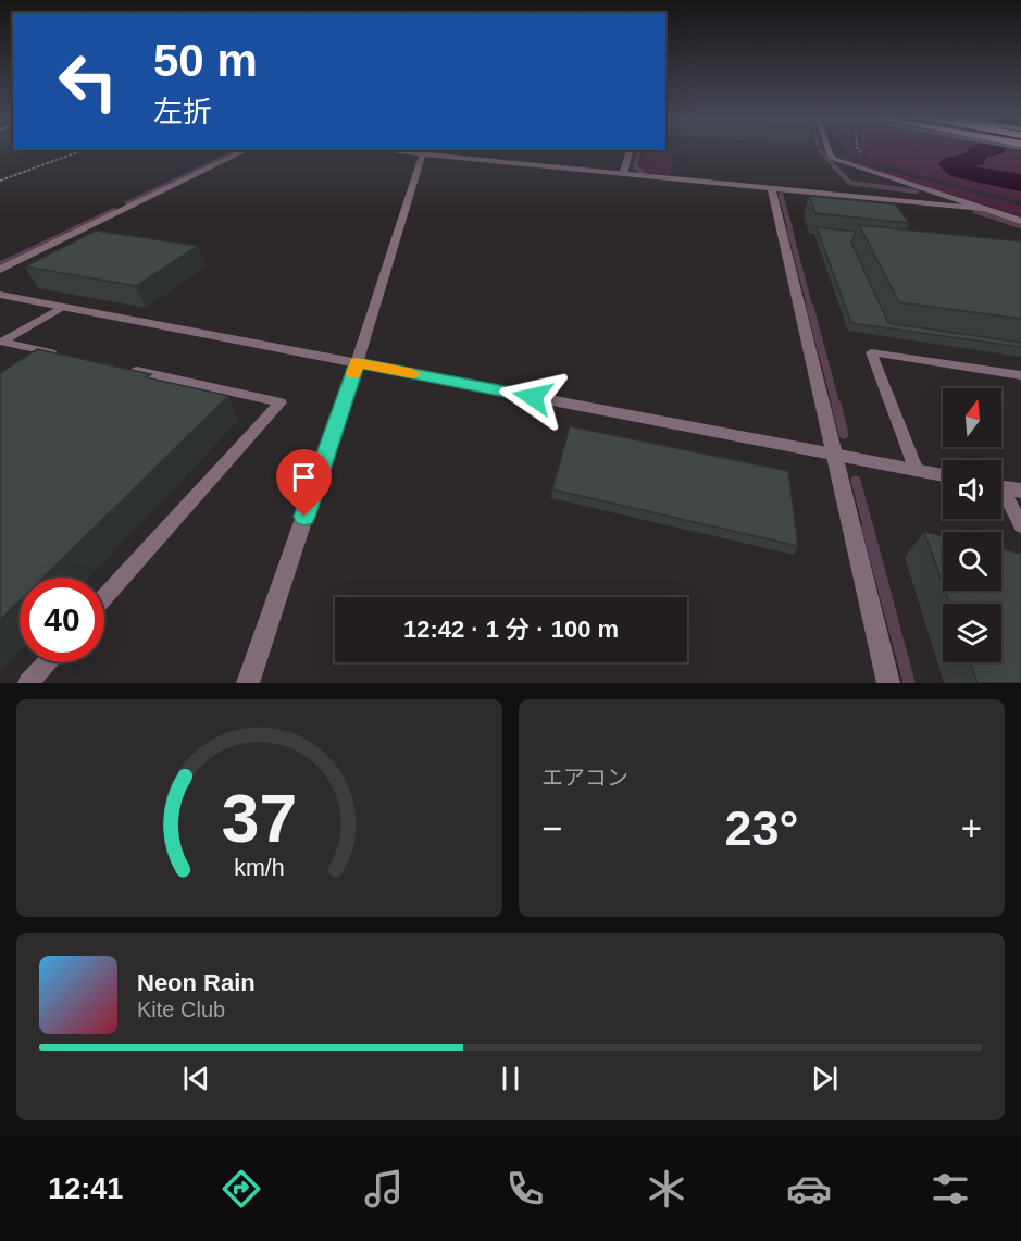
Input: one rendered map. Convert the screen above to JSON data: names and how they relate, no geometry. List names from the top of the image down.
{
  "north": "top",
  "page": {
    "turn": ["50 m", "左折"],
    "limit": "40",
    "trip": "12:42 · 1 分 · 100 m",
    "tile": "エアコン",
    "heat": ["−", "23°", "+"],
    "song": ["Neon Rain", "Kite Club"],
    "tabs": "12:41",
    "gauge": ["37", "km/h"]
  }
}
